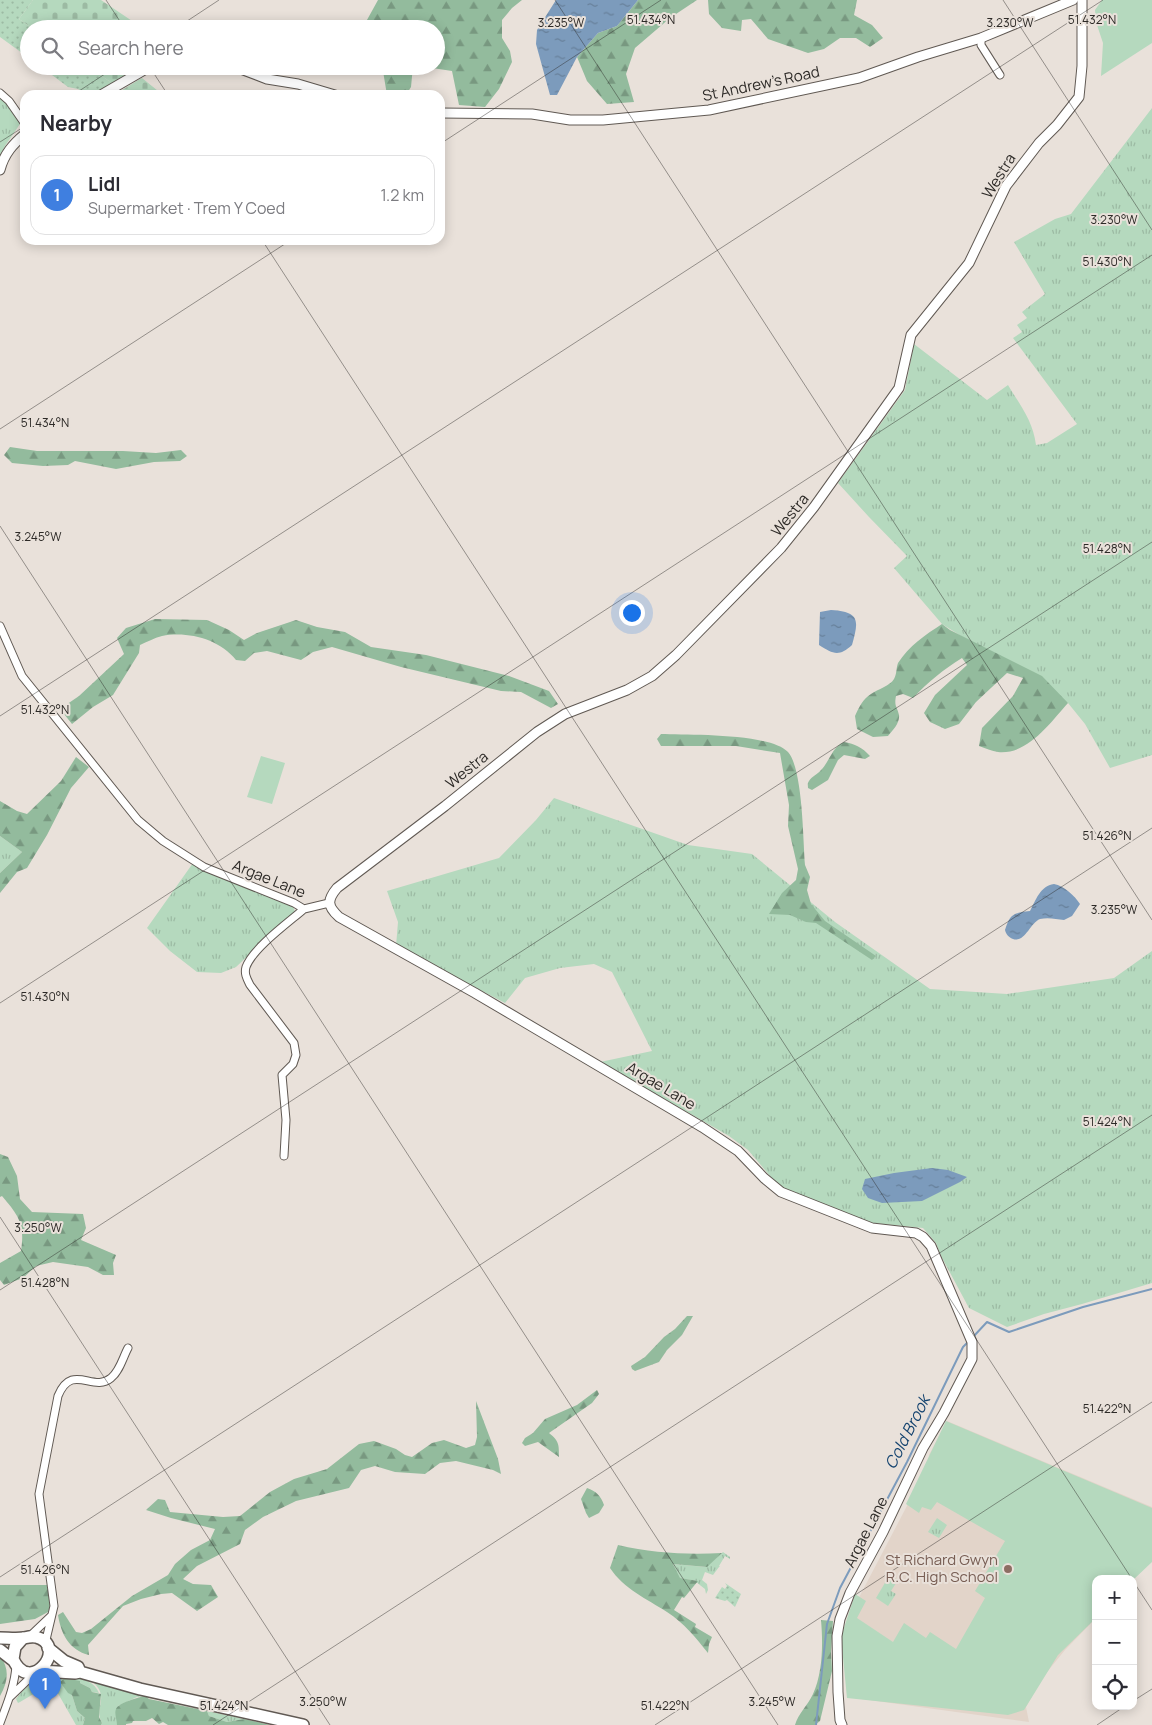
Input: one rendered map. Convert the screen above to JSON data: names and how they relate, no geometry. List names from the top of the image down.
{
  "streets": {
    "street": ["St Andrew's Road", "Westra", "Argae Lane"]
  },
  "crossings": [
    ["Westra", "Argae Lane"]
  ],
  "water": ["Cold Brook"],
  "places": ["St Richard Gwyn R.C. High School"],
  "page": {
    "search": "Search here",
    "heading": "Nearby",
    "list": [
      {
        "mark": "1",
        "name": "Lidl",
        "note": "Supermarket · Trem Y Coed",
        "value": "1.2 km"
      }
    ],
    "map_buttons": ["+", "−"],
    "pins": "1"
  },
  "coordinates": [
    "51.434°N",
    "51.432°N",
    "3.230°W",
    "3.235°W",
    "51.430°N",
    "3.245°W",
    "51.428°N",
    "51.426°N",
    "51.424°N",
    "3.250°W",
    "51.422°N"
  ]
}
